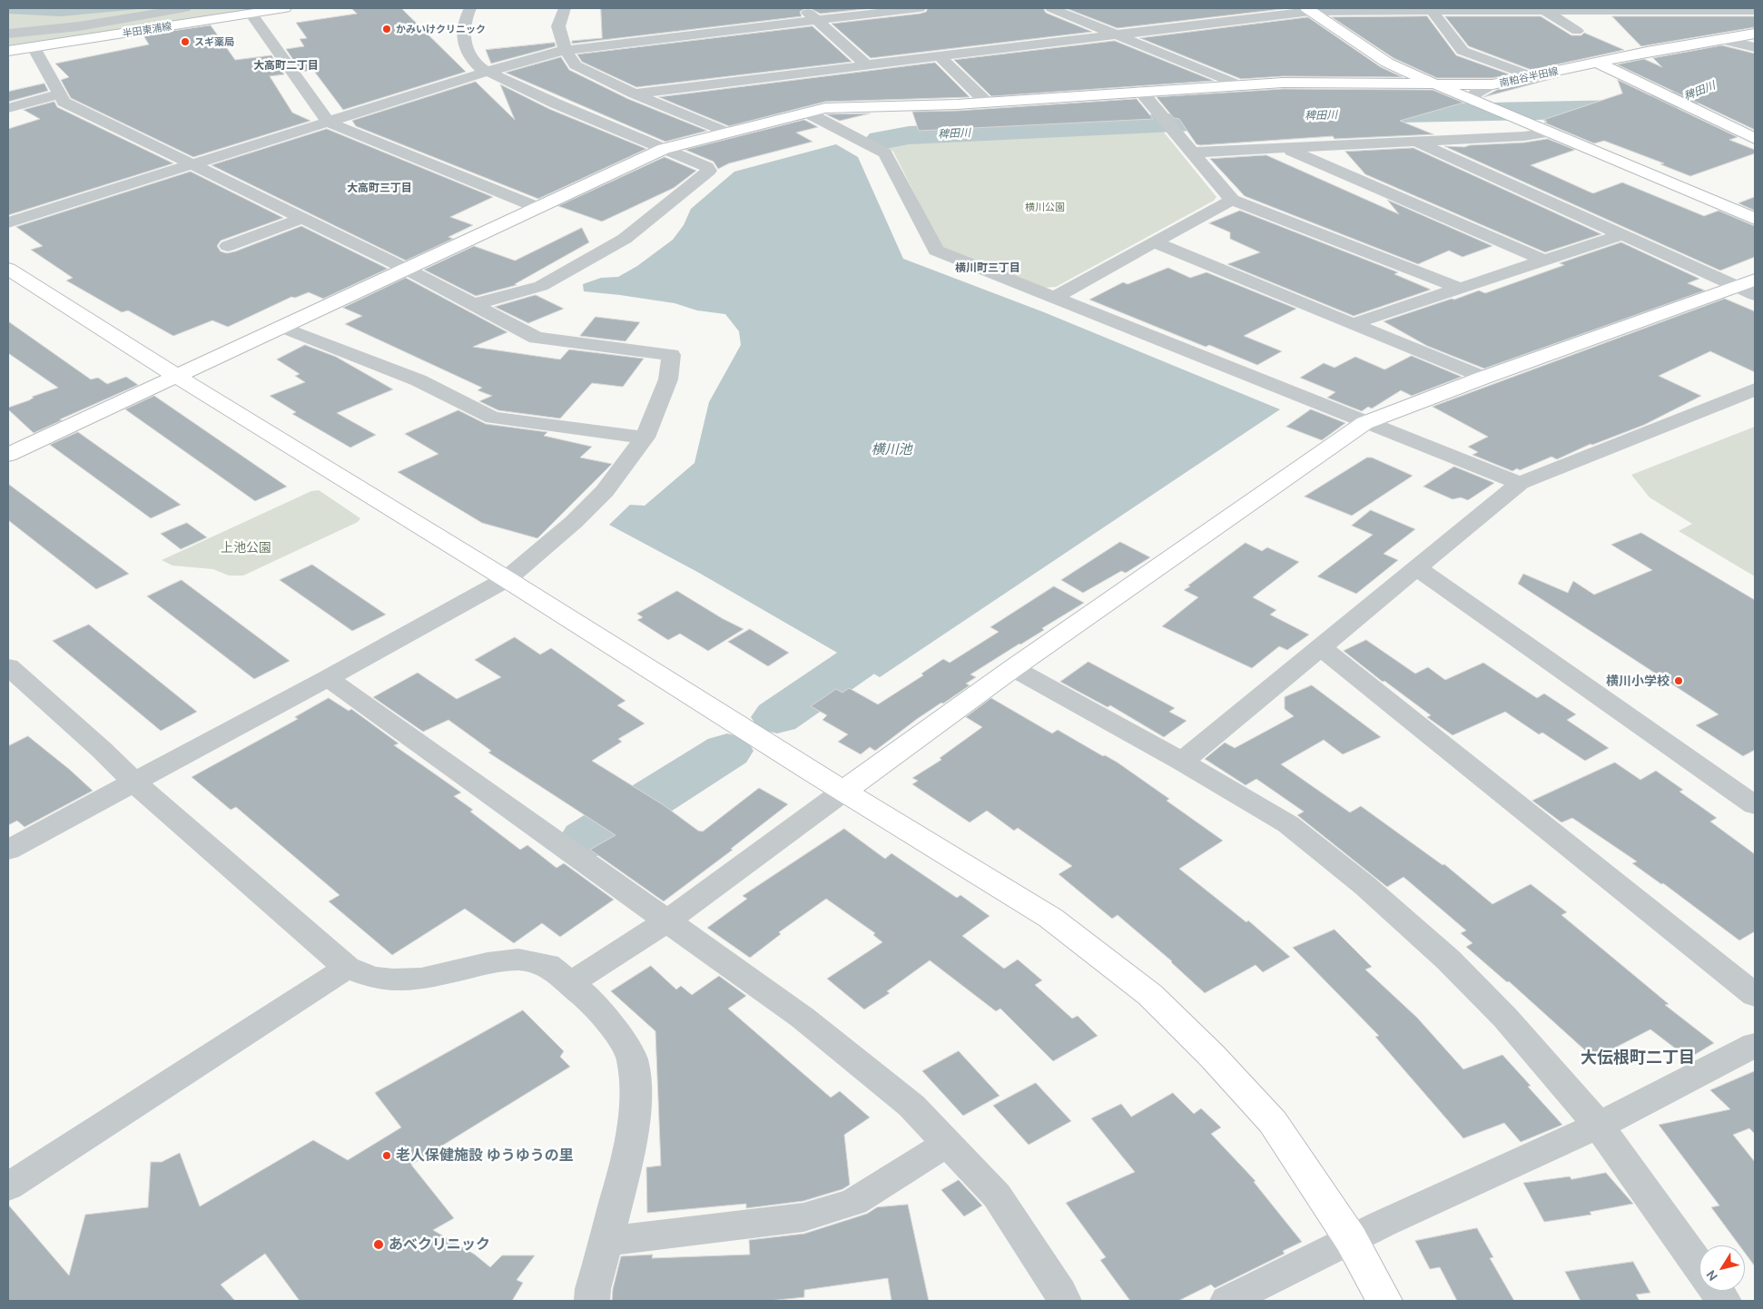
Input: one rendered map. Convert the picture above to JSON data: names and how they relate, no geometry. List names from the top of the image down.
{
  "streets": {
    "street": ["半田東浦線", "南粕谷半田線"]
  },
  "districts": [
    "大高町二丁目",
    "大高町三丁目",
    "横川町三丁目",
    "大伝根町二丁目"
  ],
  "water": ["稗田川", "横川池"],
  "parks": ["横川公園", "上池公園"],
  "places": [
    "かみいけクリニック",
    "スギ薬局",
    "横川小学校",
    "老人保健施設 ゆうゆうの里",
    "あべクリニック"
  ],
  "north": "bottom left"
}
